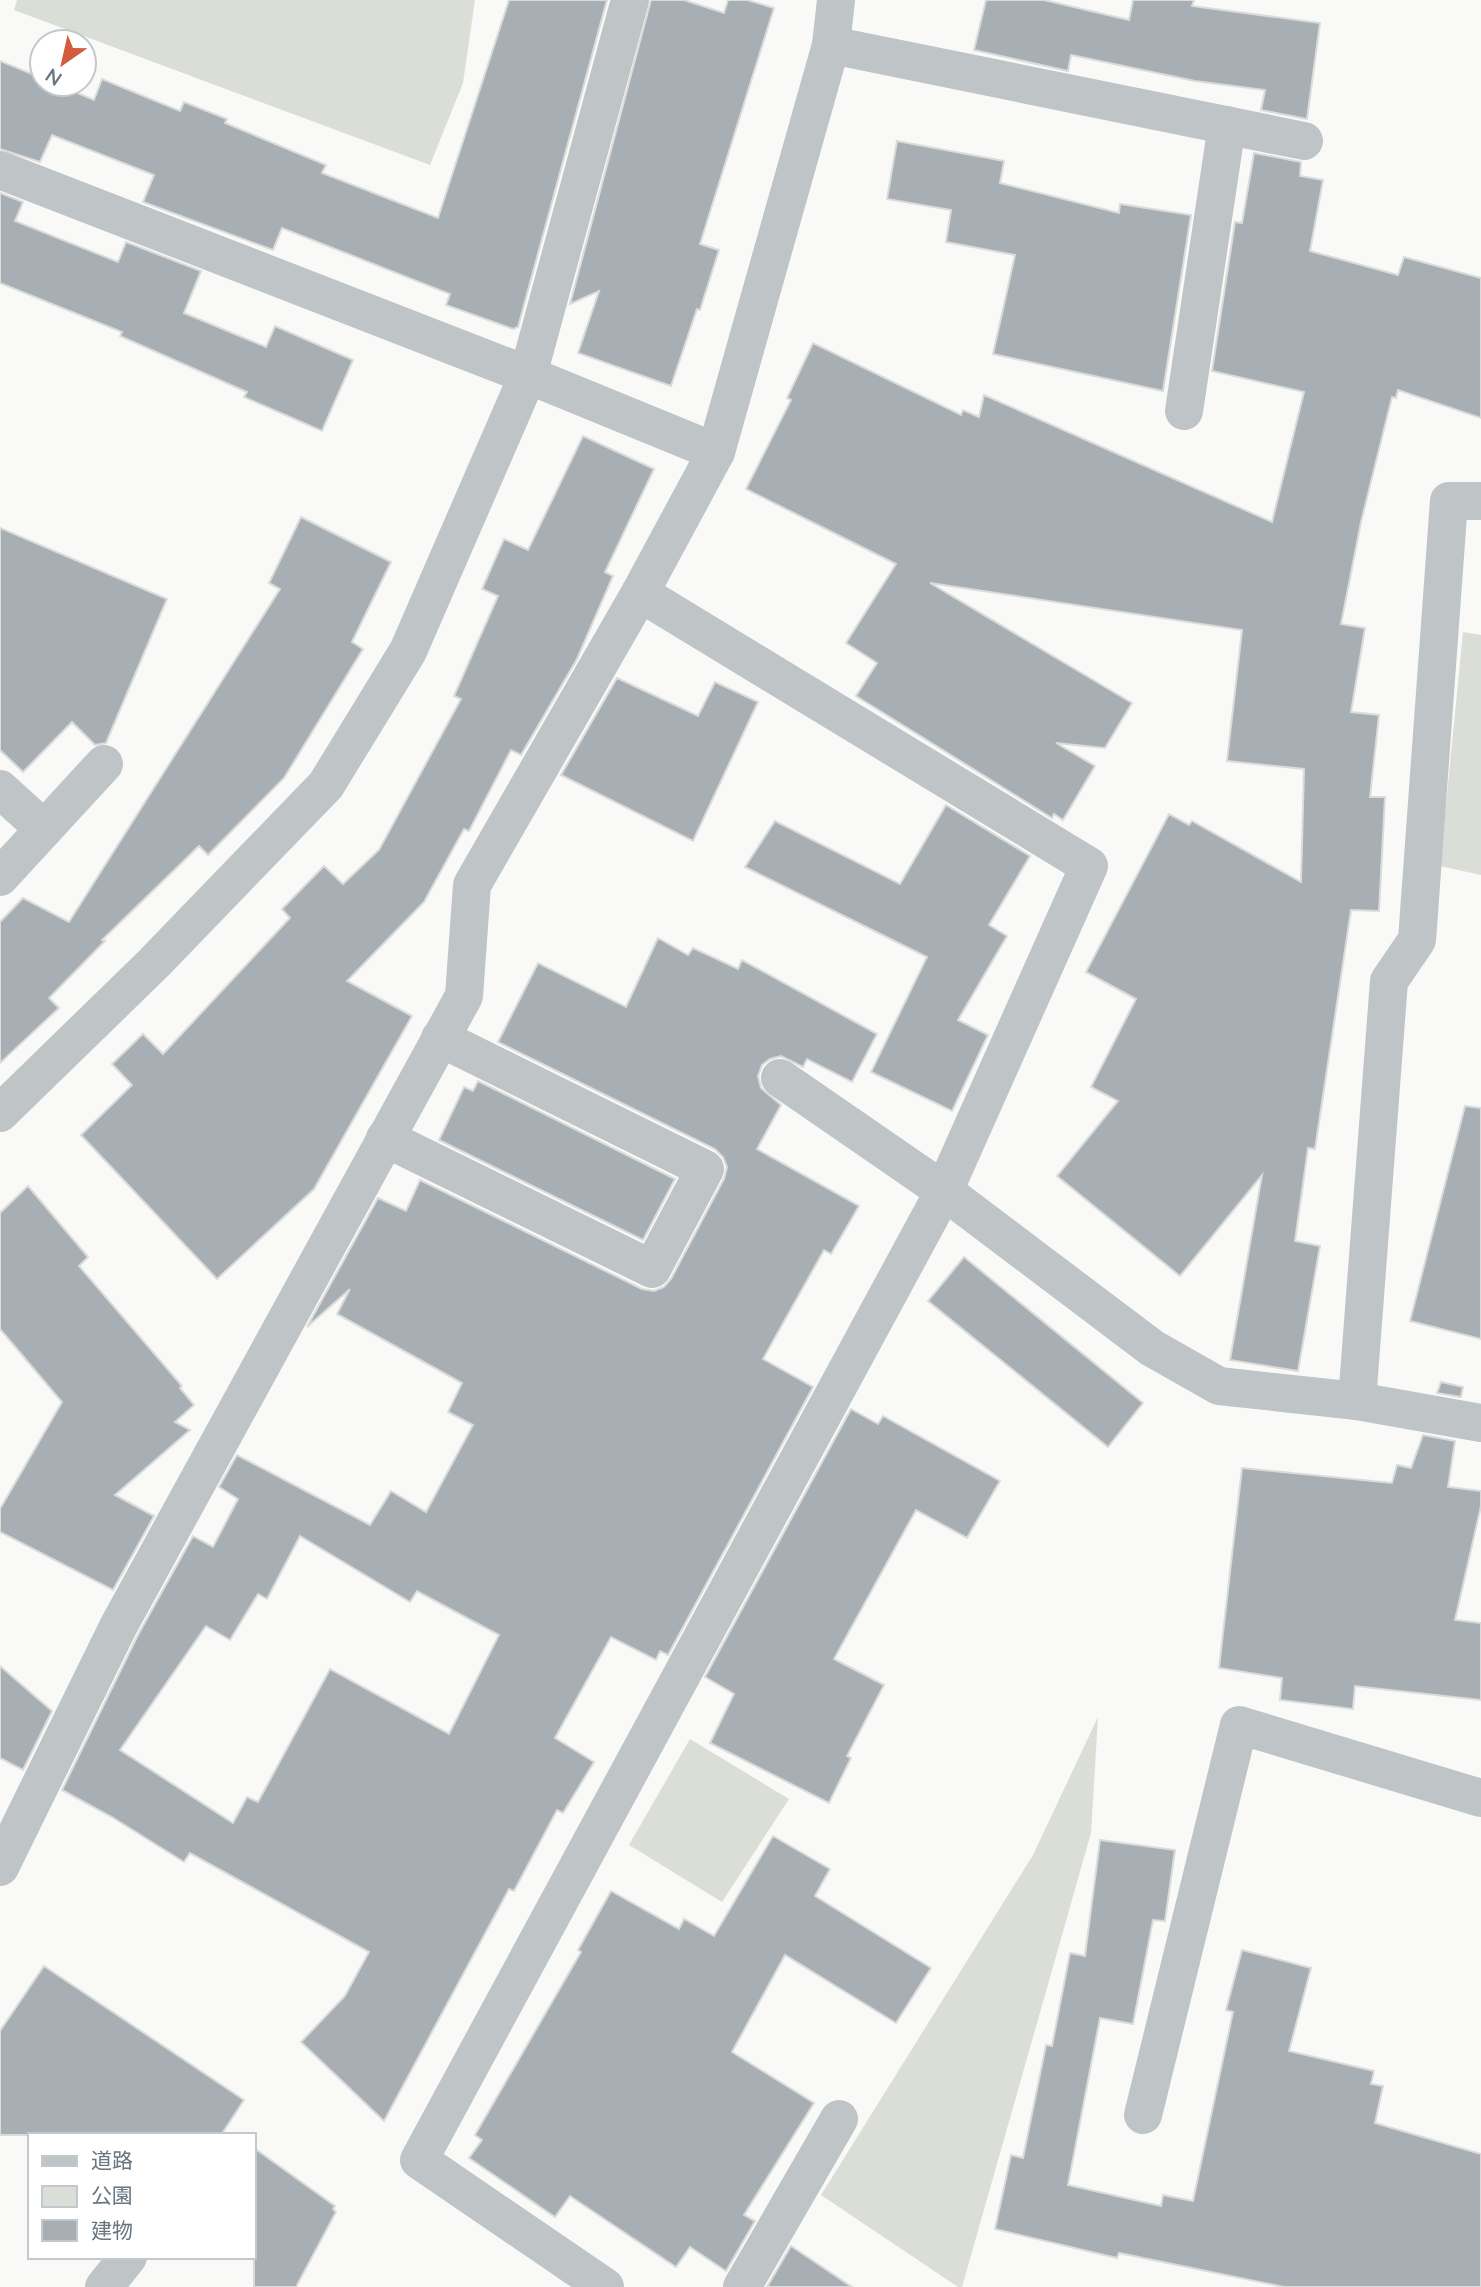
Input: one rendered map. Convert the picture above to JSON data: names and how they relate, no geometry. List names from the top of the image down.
{
  "legend": ["道路", "公園", "建物"],
  "north": "bottom left"
}
